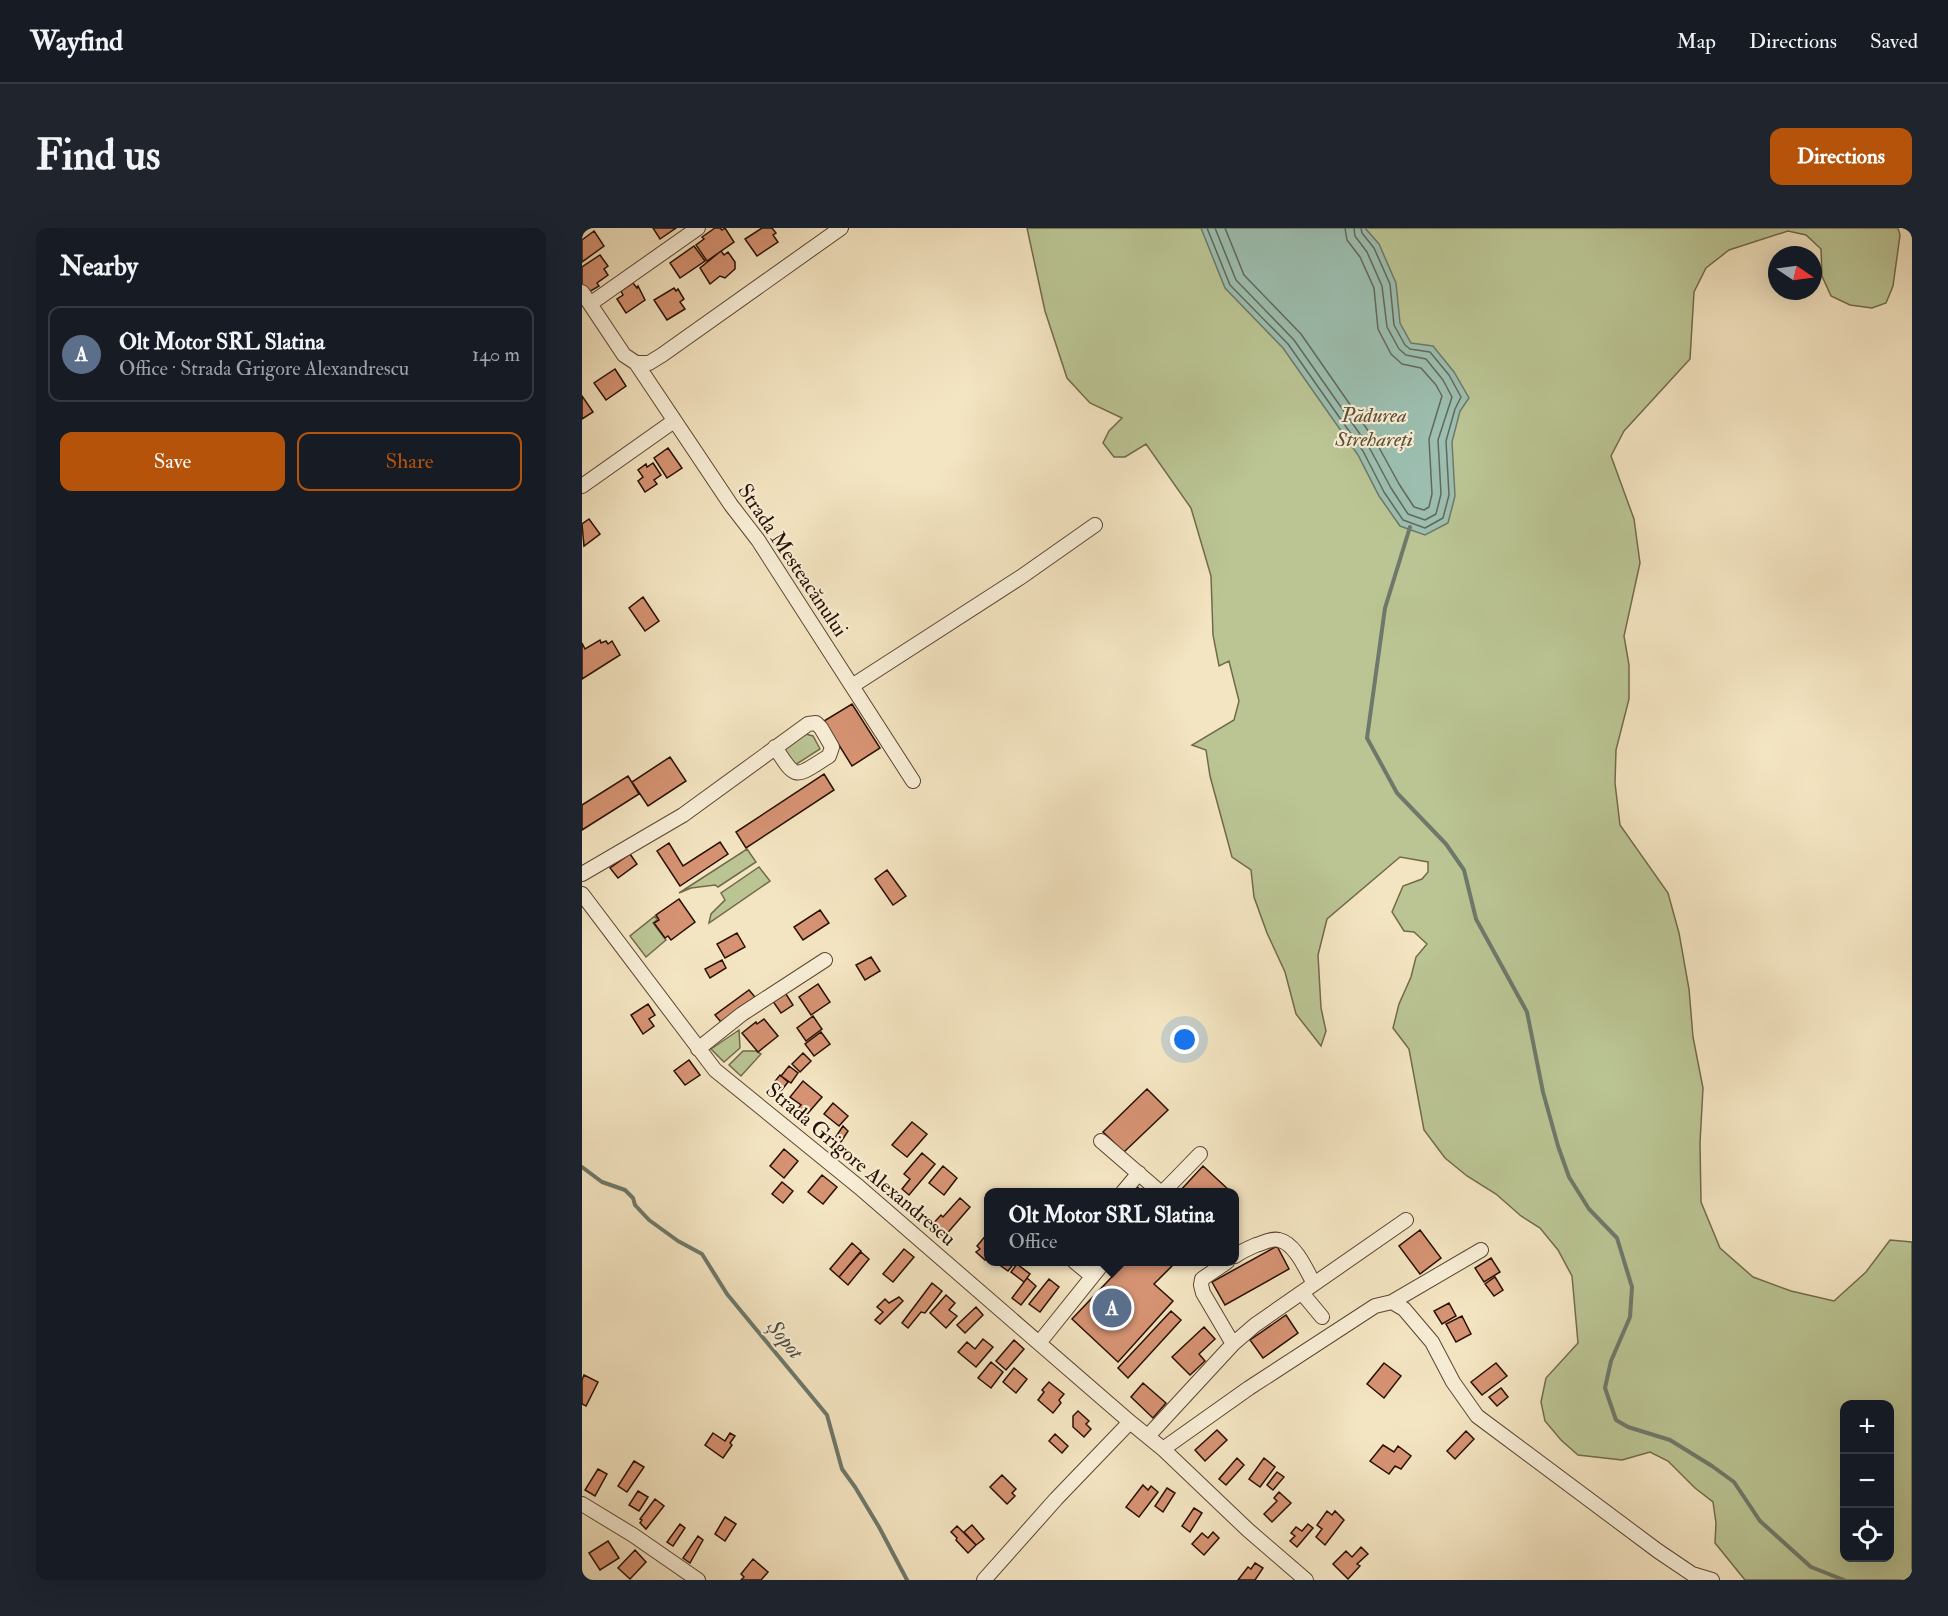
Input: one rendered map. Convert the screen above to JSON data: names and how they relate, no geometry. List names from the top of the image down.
{
  "streets": {
    "street": ["Strada Mesteacănului", "Strada Grigore Alexandrescu"]
  },
  "water": ["Șopot"],
  "parks": ["Pădurea Strehareți"],
  "north": "right",
  "page": {
    "header": "Wayfind",
    "nav": ["Map", "Directions", "Saved"],
    "buttons": [
      "Directions",
      ["Save", "Share"]
    ],
    "title": "Find us",
    "heading": "Nearby",
    "list": [
      {
        "mark": "A",
        "name": "Olt Motor SRL Slatina",
        "note": "Office · Strada Grigore Alexandrescu",
        "value": "140 m"
      }
    ],
    "popup": ["Olt Motor SRL Slatina", "Office"],
    "pins": "A",
    "map_buttons": ["+", "−"]
  }
}
